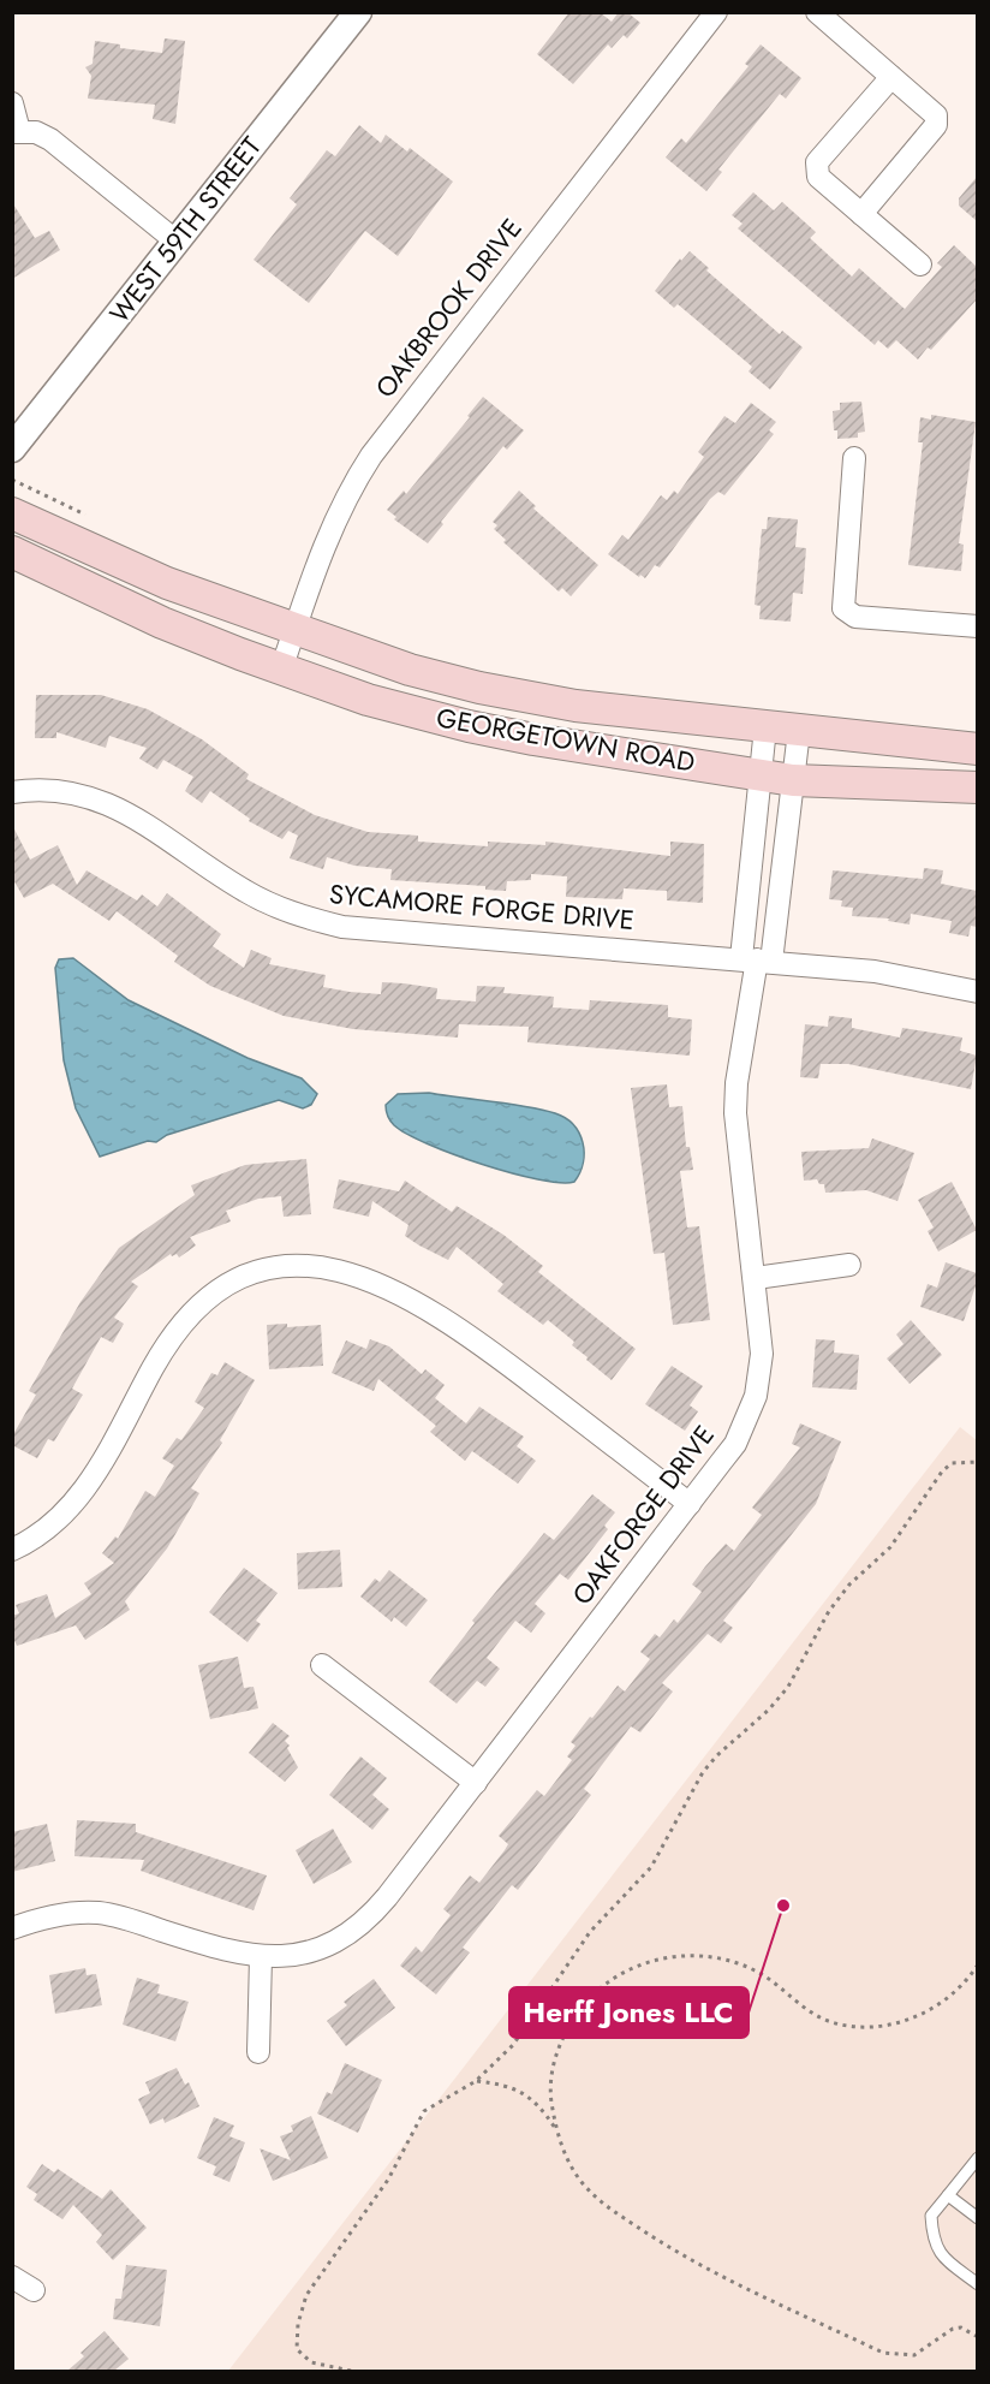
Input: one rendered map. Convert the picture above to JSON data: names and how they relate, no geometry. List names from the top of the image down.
{
  "streets": {
    "main road": ["GEORGETOWN ROAD"],
    "street": [
      "WEST 59TH STREET",
      "OAKBROOK DRIVE",
      "SYCAMORE FORGE DRIVE",
      "OAKFORGE DRIVE"
    ]
  },
  "crossings": [
    ["OAKBROOK DRIVE", "GEORGETOWN ROAD"],
    ["GEORGETOWN ROAD", "OAKFORGE DRIVE"],
    ["SYCAMORE FORGE DRIVE", "OAKFORGE DRIVE"]
  ],
  "places": ["Herff Jones LLC"]
}
